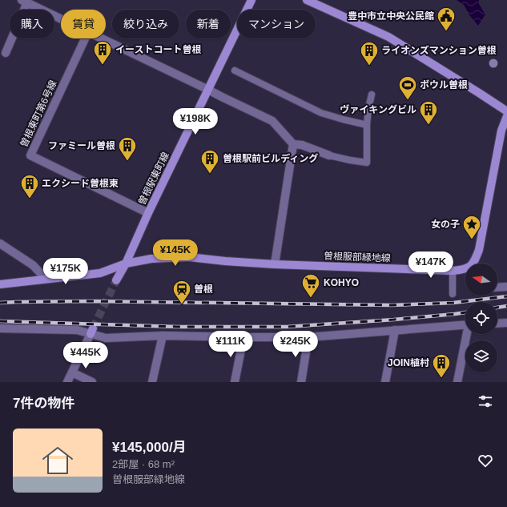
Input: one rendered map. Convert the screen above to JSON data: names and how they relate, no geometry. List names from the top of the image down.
{
  "streets": {
    "street": ["曽根東町第6号線", "曽根駅東町線", "曽根服部緑地線"]
  },
  "crossings": [
    ["曽根東町第6号線", "曽根駅東町線"],
    ["曽根駅東町線", "曽根服部緑地線"]
  ],
  "places": {
    "public building": ["豊中市立中央公民館"],
    "building": [
      "イーストコート曽根",
      "ライオンズマンション曽根",
      "ヴァイキングビル",
      "ファミール曽根",
      "曽根駅前ビルディング",
      "エクシード曽根東",
      "JOIN植村"
    ],
    "sports": ["ボウル曽根"],
    "place": ["女の子"],
    "supermarket": ["KOHYO"],
    "station": ["曽根"]
  },
  "north": "left",
  "page": {
    "chip": [
      "購入",
      "賃貸",
      "絞り込み",
      "新着",
      "マンション"
    ],
    "price": [
      "¥198K",
      "¥145K",
      "¥147K",
      "¥175K",
      "¥111K",
      "¥245K",
      "¥445K"
    ],
    "heading": "7件の物件",
    "list": [
      {
        "name": "¥145,000/月",
        "note": "2部屋 · 68 m² · 曽根服部緑地線"
      }
    ]
  }
}
